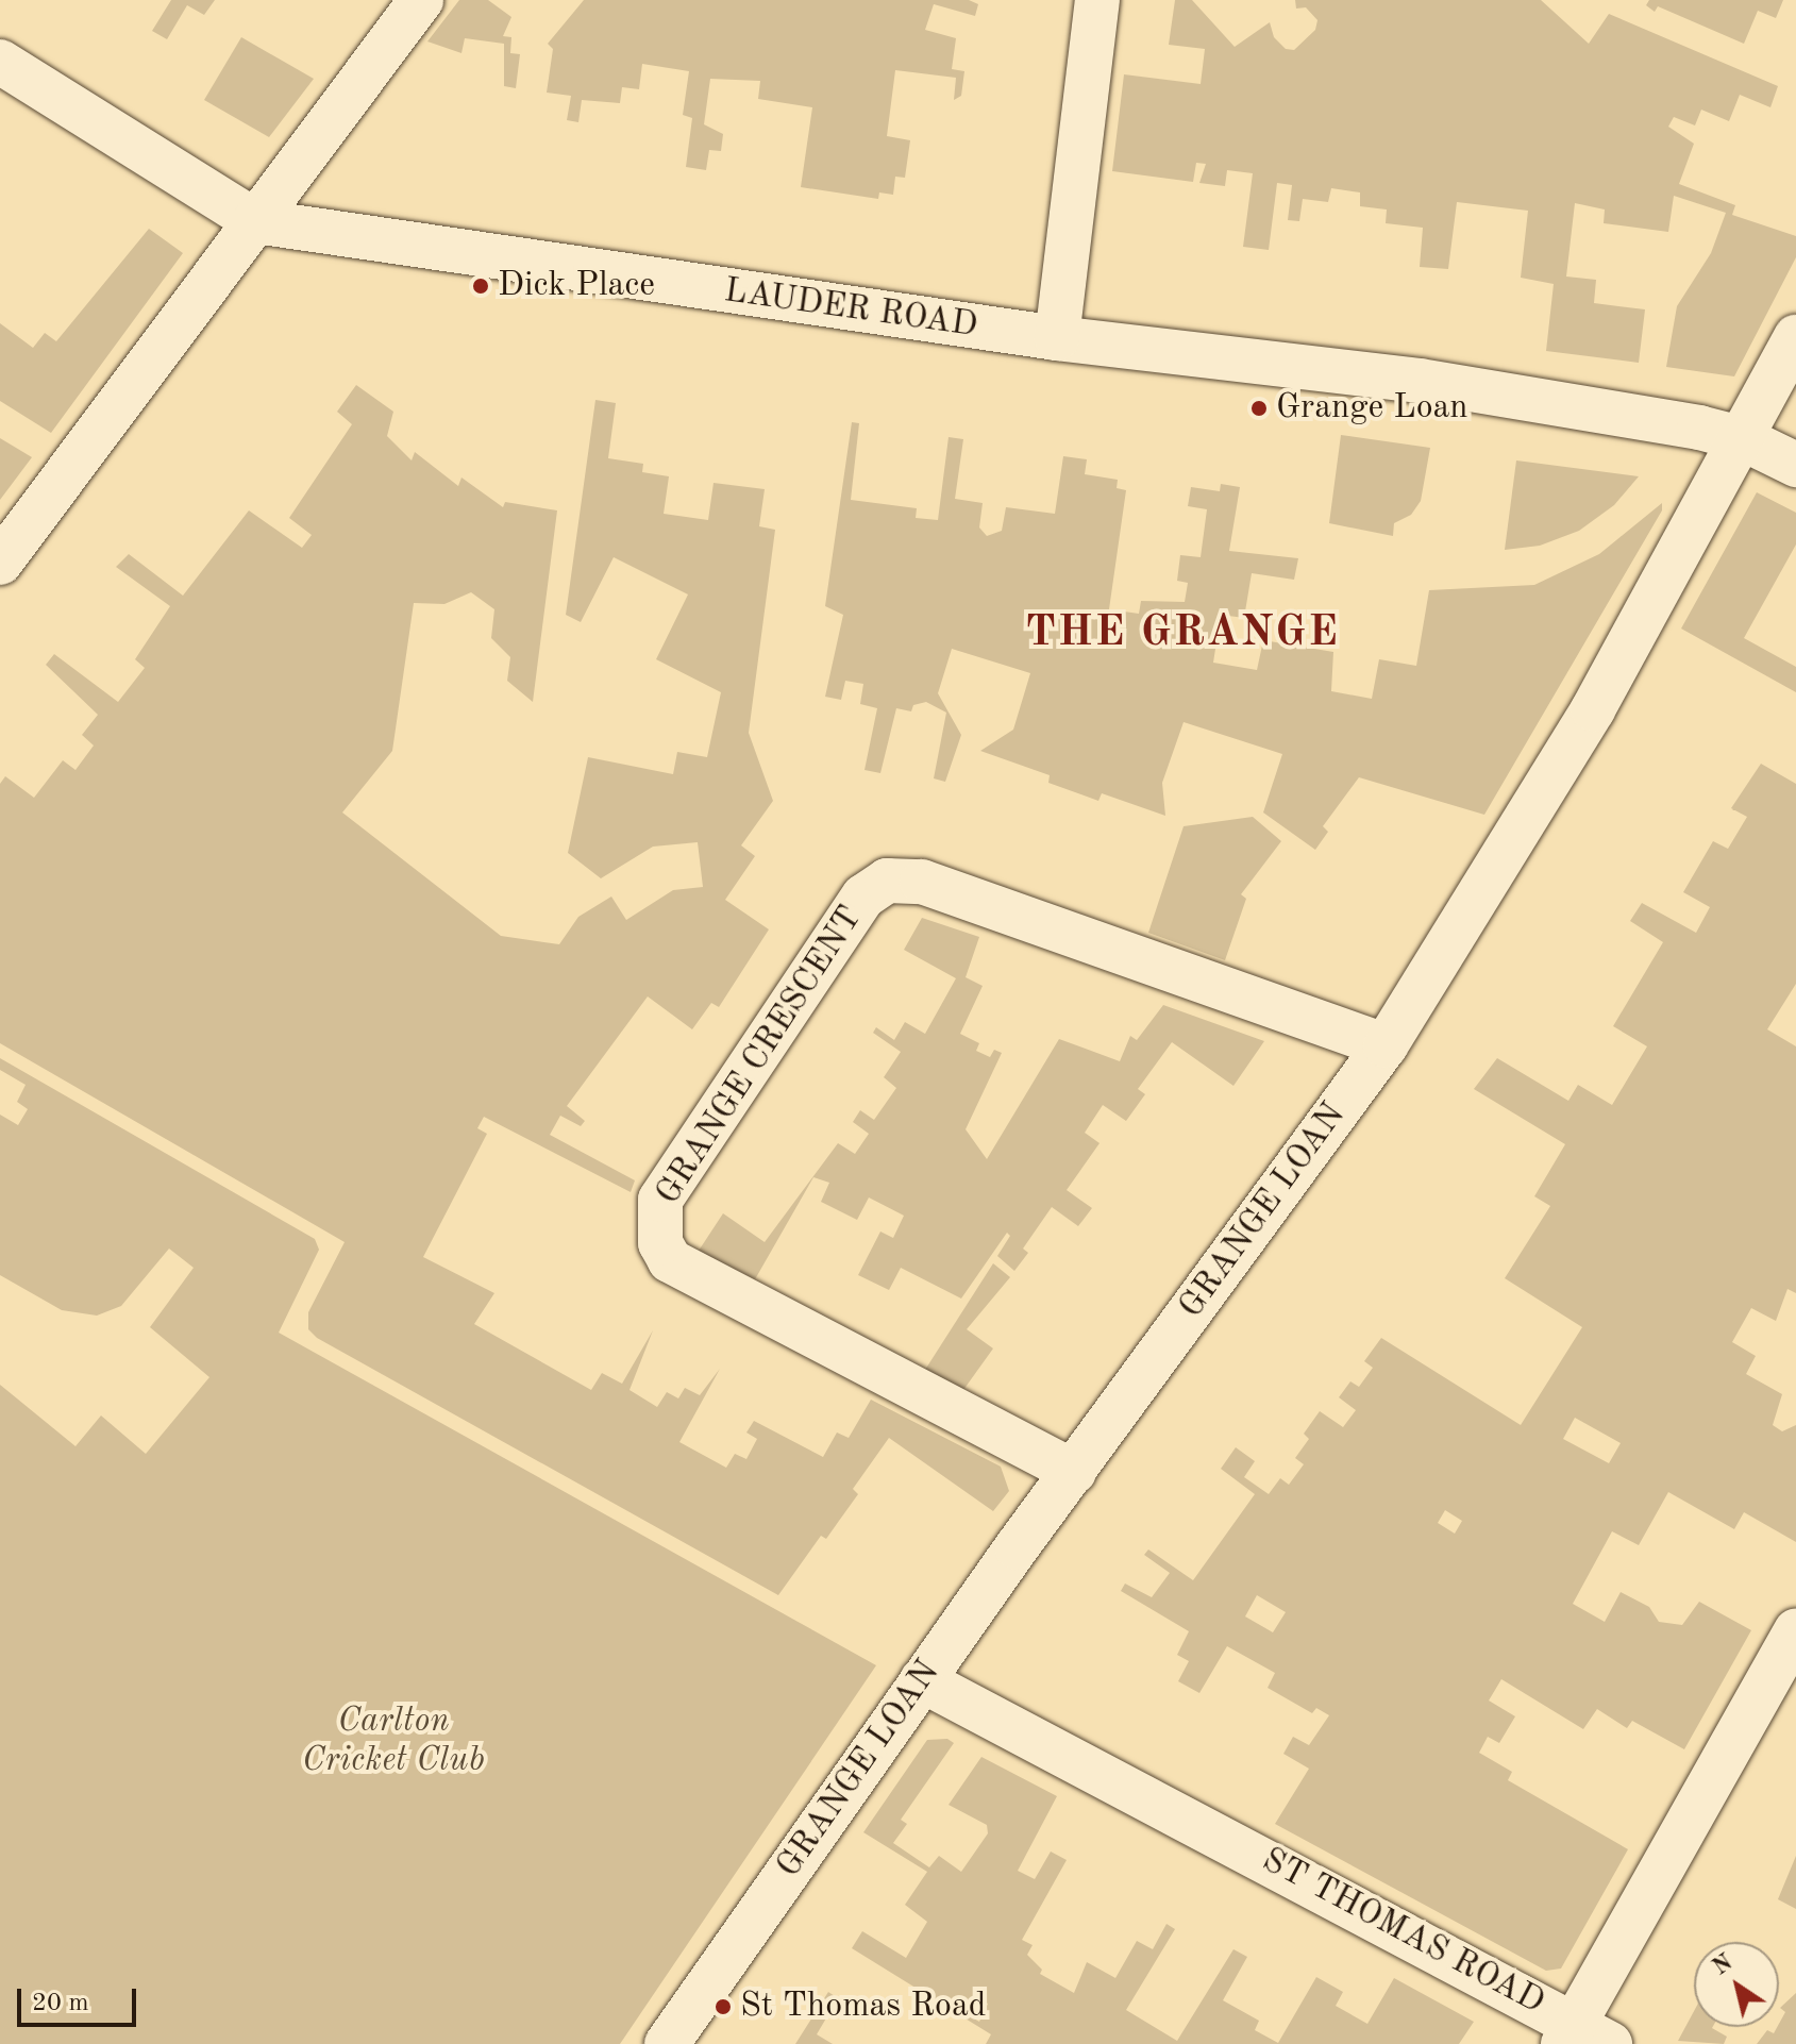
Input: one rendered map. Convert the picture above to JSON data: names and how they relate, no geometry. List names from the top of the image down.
{
  "streets": {
    "street": [
      "LAUDER ROAD",
      "GRANGE CRESCENT",
      "GRANGE LOAN",
      "ST THOMAS ROAD"
    ]
  },
  "crossings": [
    ["LAUDER ROAD", "GRANGE LOAN"],
    ["GRANGE CRESCENT", "GRANGE LOAN"],
    ["GRANGE LOAN", "ST THOMAS ROAD"]
  ],
  "districts": ["THE GRANGE"],
  "parks": ["Carlton Cricket Club"],
  "places": ["Dick Place", "Grange Loan", "St Thomas Road"],
  "scale_bar": "20 m",
  "north": "top left"
}
